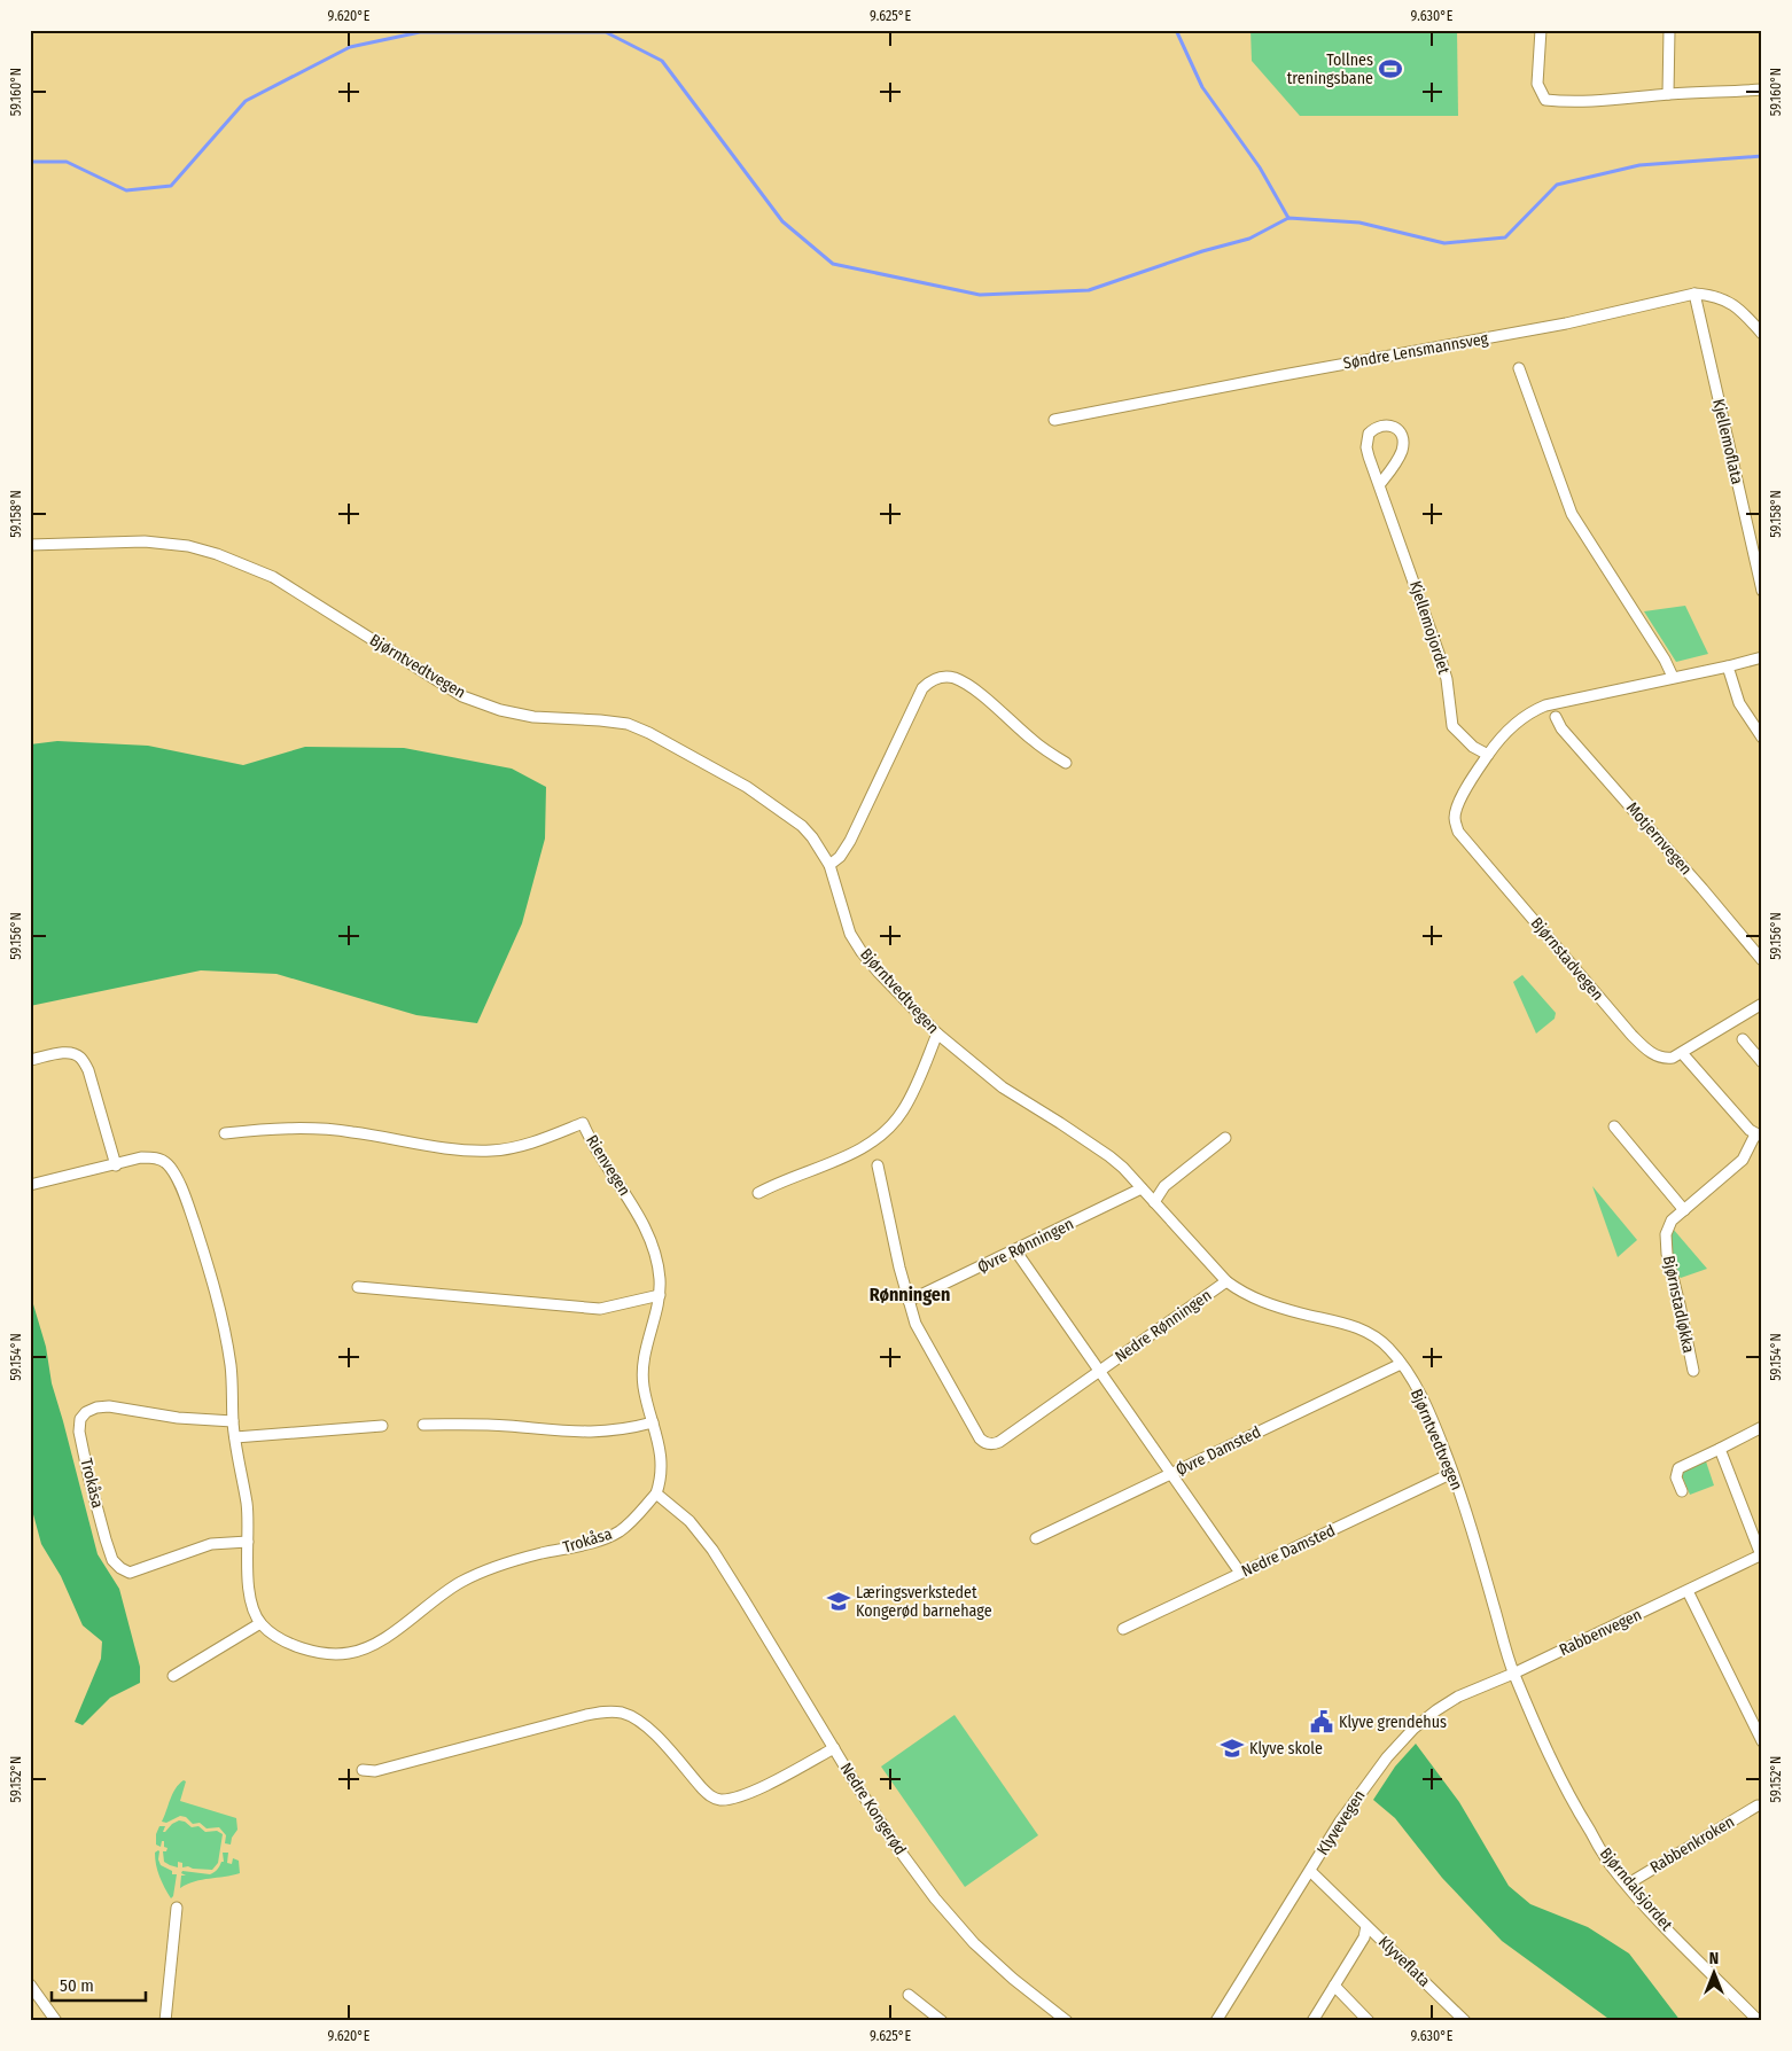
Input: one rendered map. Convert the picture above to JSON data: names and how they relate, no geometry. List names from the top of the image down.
{
  "streets": {
    "street": [
      "Søndre Lensmannsveg",
      "Kjellemoflata",
      "Kjellemojordet",
      "Bjørntvedtvegen",
      "Motjernvegen",
      "Bjørnstadvegen",
      "Rienvegen",
      "Øvre Rønningen",
      "Bjørnstadløkka",
      "Nedre Rønningen",
      "Øvre Damsted",
      "Trokåsa",
      "Nedre Damsted",
      "Rabbenvegen",
      "Nedre Kongerød",
      "Klyvevegen",
      "Rabbenkroken",
      "Bjørndalsjordet",
      "Klyveflata"
    ]
  },
  "crossings": [
    ["Søndre Lensmannsveg", "Kjellemoflata"],
    ["Kjellemojordet", "Bjørnstadvegen"],
    ["Bjørntvedtvegen", "Øvre Rønningen"],
    ["Bjørntvedtvegen", "Nedre Rønningen"],
    ["Bjørntvedtvegen", "Øvre Damsted"],
    ["Bjørntvedtvegen", "Nedre Damsted"],
    ["Bjørntvedtvegen", "Rabbenvegen"],
    ["Bjørntvedtvegen", "Klyvevegen"],
    ["Bjørntvedtvegen", "Bjørndalsjordet"],
    ["Bjørnstadvegen", "Bjørnstadløkka"],
    ["Rienvegen", "Trokåsa"],
    ["Øvre Rønningen", "Nedre Rønningen"],
    ["Rabbenvegen", "Klyvevegen"],
    ["Rabbenvegen", "Bjørndalsjordet"],
    ["Klyvevegen", "Bjørndalsjordet"],
    ["Klyvevegen", "Klyveflata"],
    ["Rabbenkroken", "Bjørndalsjordet"]
  ],
  "districts": ["Rønningen"],
  "places": {
    "sports": ["Tollnes treningsbane"],
    "school or university": ["Læringsverkstedet Kongerød barnehage", "Klyve skole"],
    "public building": ["Klyve grendehus"]
  },
  "scale_bar": "50 m",
  "north": "top",
  "coordinates": [
    "9.620°E",
    "9.625°E",
    "9.630°E",
    "59.160°N",
    "59.158°N",
    "59.156°N",
    "59.154°N",
    "59.152°N"
  ]
}
